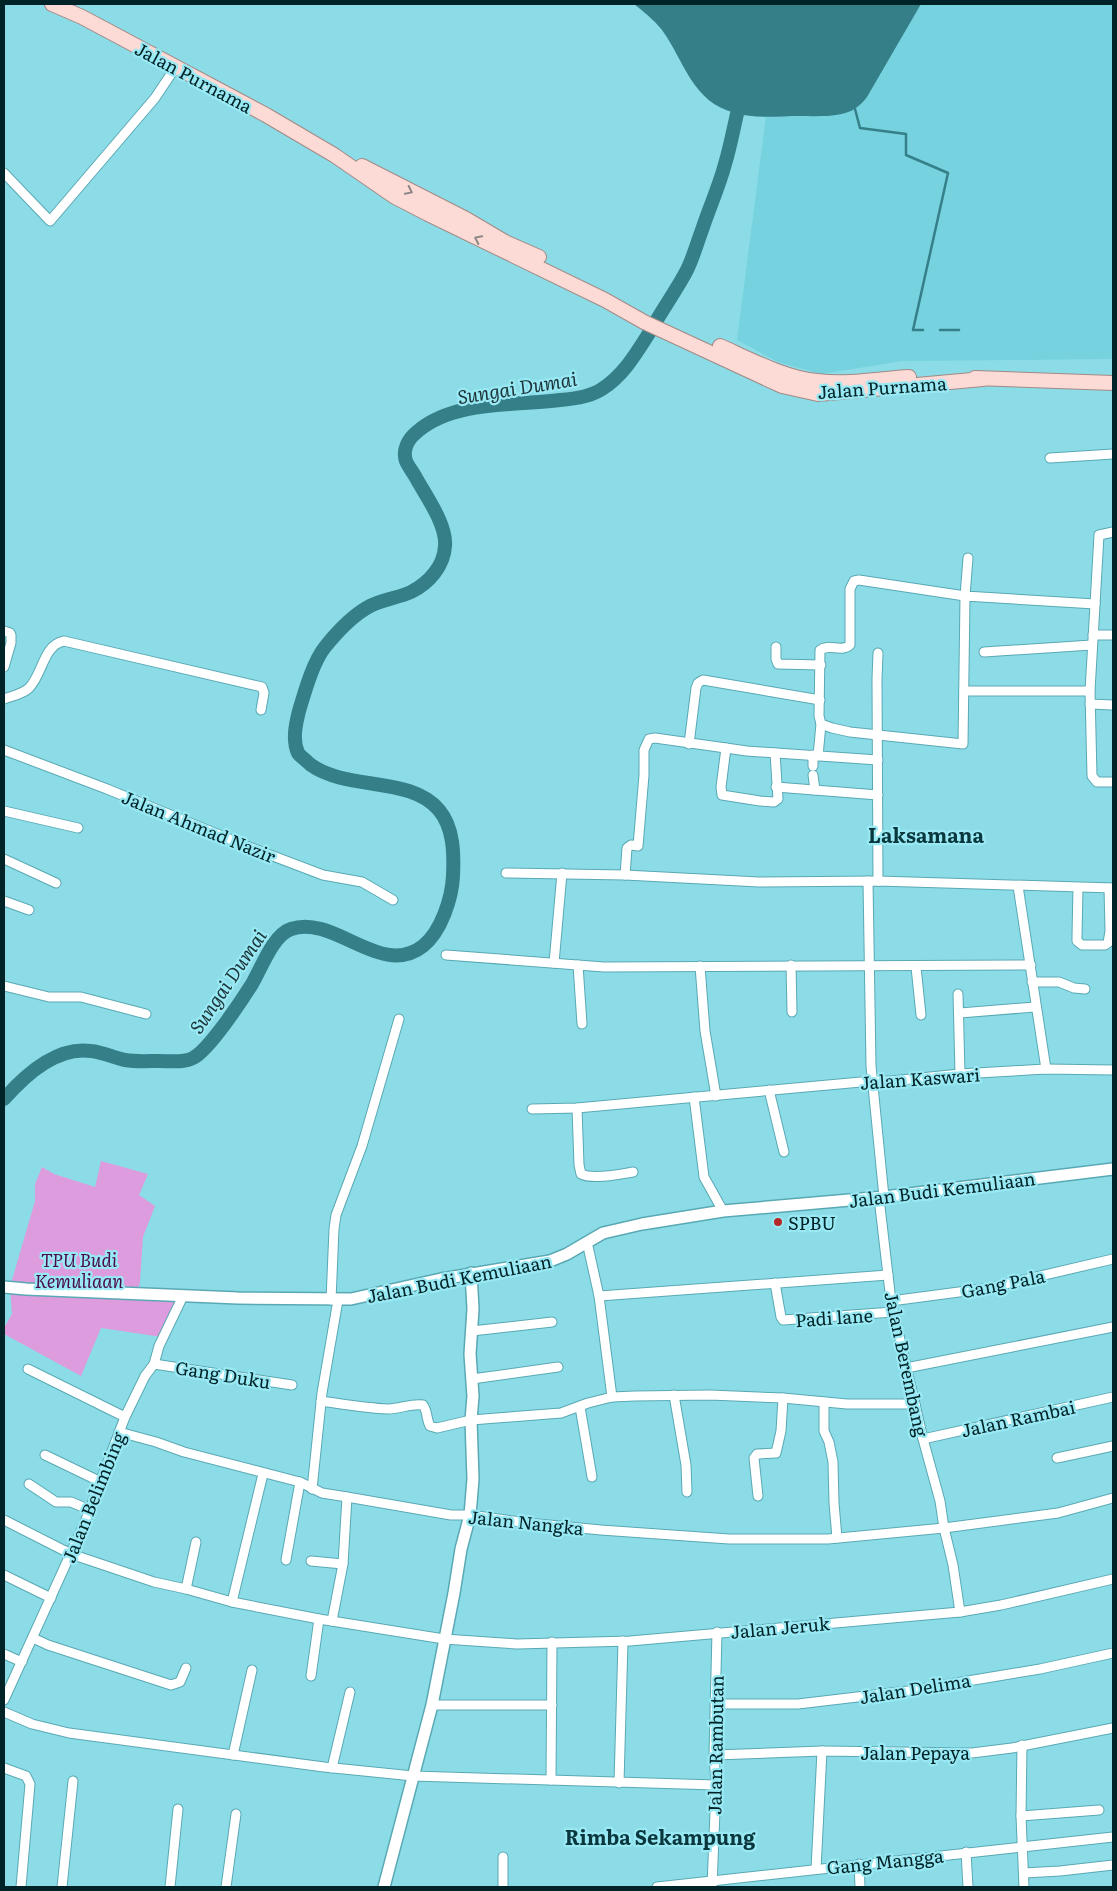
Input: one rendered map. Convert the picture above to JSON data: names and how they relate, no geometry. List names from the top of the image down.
{
  "streets": {
    "main road": ["Jalan Purnama"],
    "street": [
      "Jalan Ahmad Nazir",
      "Jalan Kaswari",
      "Jalan Budi Kemuliaan",
      "Gang Pala",
      "Padi lane",
      "Jalan Berembang",
      "Gang Duku",
      "Jalan Rambai",
      "Jalan Belimbing",
      "Jalan Nangka",
      "Jalan Jeruk",
      "Jalan Delima",
      "Jalan Rambutan",
      "Jalan Pepaya",
      "Gang Mangga"
    ]
  },
  "crossings": [
    ["Jalan Kaswari", "Jalan Berembang"],
    ["Jalan Budi Kemuliaan", "Jalan Berembang"],
    ["Jalan Budi Kemuliaan", "Jalan Belimbing"],
    ["Gang Pala", "Jalan Berembang"],
    ["Padi lane", "Jalan Berembang"],
    ["Jalan Berembang", "Jalan Rambai"],
    ["Jalan Berembang", "Jalan Nangka"],
    ["Jalan Berembang", "Jalan Jeruk"],
    ["Gang Duku", "Jalan Belimbing"],
    ["Jalan Belimbing", "Jalan Nangka"],
    ["Jalan Belimbing", "Jalan Jeruk"],
    ["Jalan Jeruk", "Jalan Rambutan"],
    ["Jalan Delima", "Jalan Rambutan"],
    ["Jalan Rambutan", "Jalan Pepaya"],
    ["Jalan Rambutan", "Gang Mangga"]
  ],
  "districts": ["Laksamana", "Rimba Sekampung"],
  "water": ["Sungai Dumai"],
  "parks": ["TPU Budi Kemuliaan"],
  "places": ["SPBU"]
}
